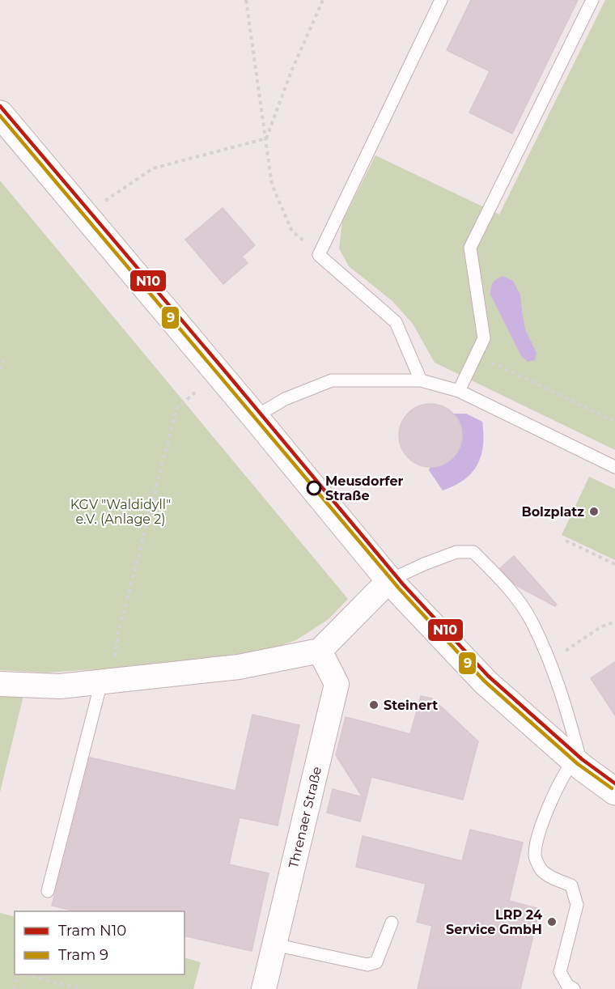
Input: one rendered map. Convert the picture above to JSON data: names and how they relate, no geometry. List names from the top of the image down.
{
  "streets": {
    "street": ["Threnaer Straße"]
  },
  "parks": ["KGV \"Waldidyll\" e.V. (Anlage 2)"],
  "places": [
    "Meusdorfer Straße",
    "Bolzplatz",
    "Steinert",
    "LRP 24 Service GmbH"
  ],
  "lines": ["tram line N10", "tram line 9"],
  "legend": ["Tram N10", "Tram 9"]
}
